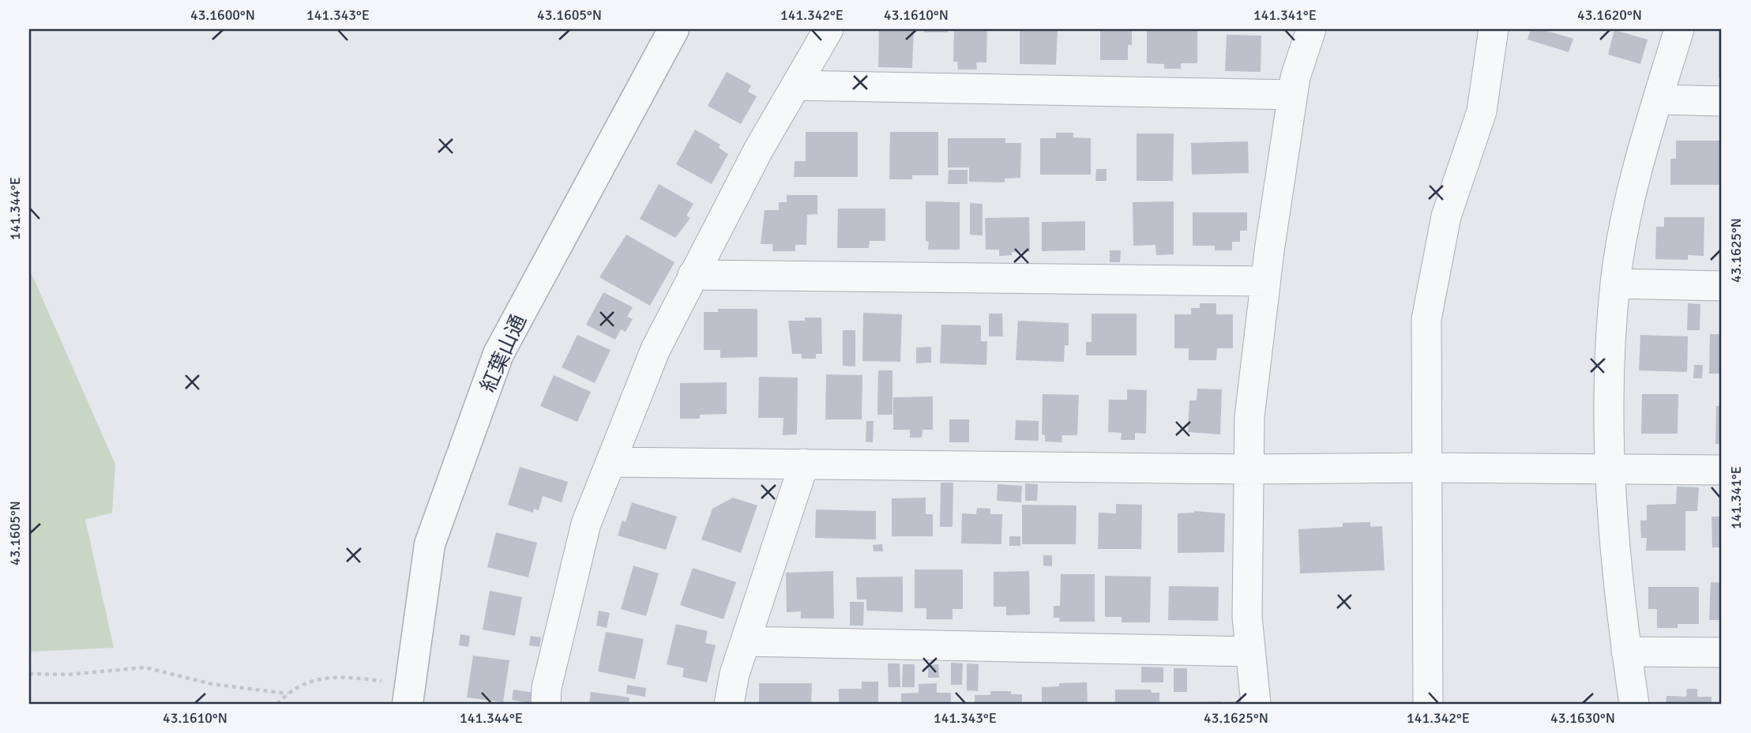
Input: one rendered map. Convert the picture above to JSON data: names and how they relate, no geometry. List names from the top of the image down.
{
  "streets": {
    "street": ["紅葉山通"]
  },
  "coordinates": [
    "43.1600°N",
    "141.343°E",
    "43.1605°N",
    "141.342°E",
    "43.1610°N",
    "141.341°E",
    "43.1620°N",
    "141.344°E",
    "43.1625°N",
    "43.1630°N"
  ]
}
